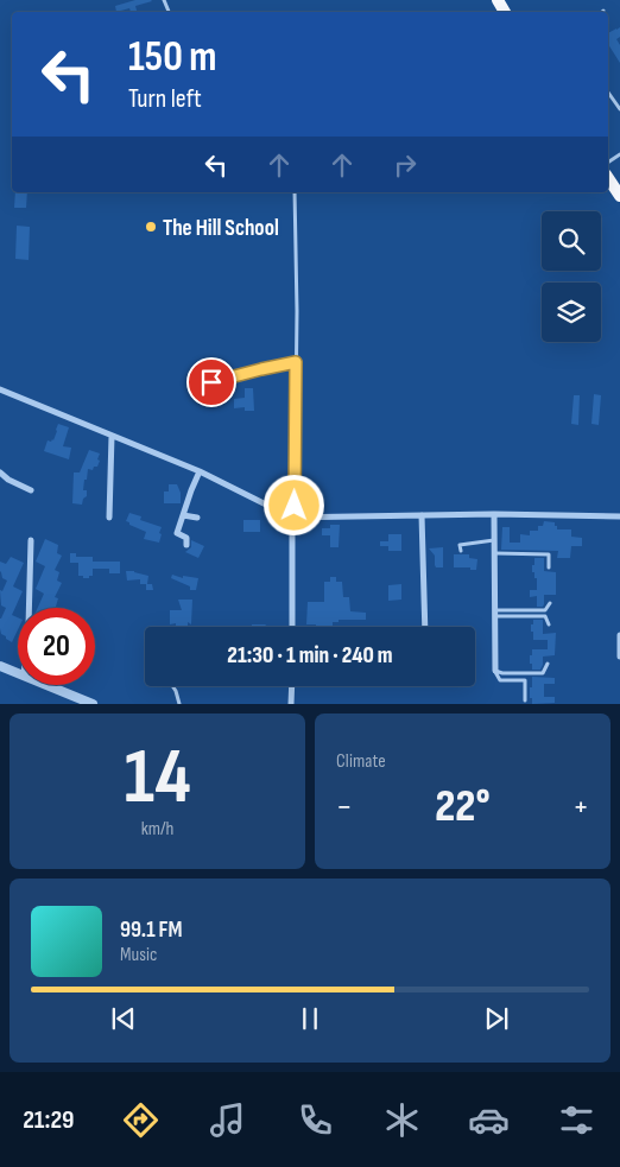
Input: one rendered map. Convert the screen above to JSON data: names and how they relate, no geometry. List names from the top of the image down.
{
  "places": ["The Hill School"],
  "page": {
    "turn": ["150 m", "Turn left"],
    "limit": "20",
    "trip": "21:30 · 1 min · 240 m",
    "tile": [
      ["14", "km/h"],
      "Climate"
    ],
    "heat": ["−", "22°", "+"],
    "song": ["99.1 FM", "Music"],
    "tabs": "21:29"
  }
}
